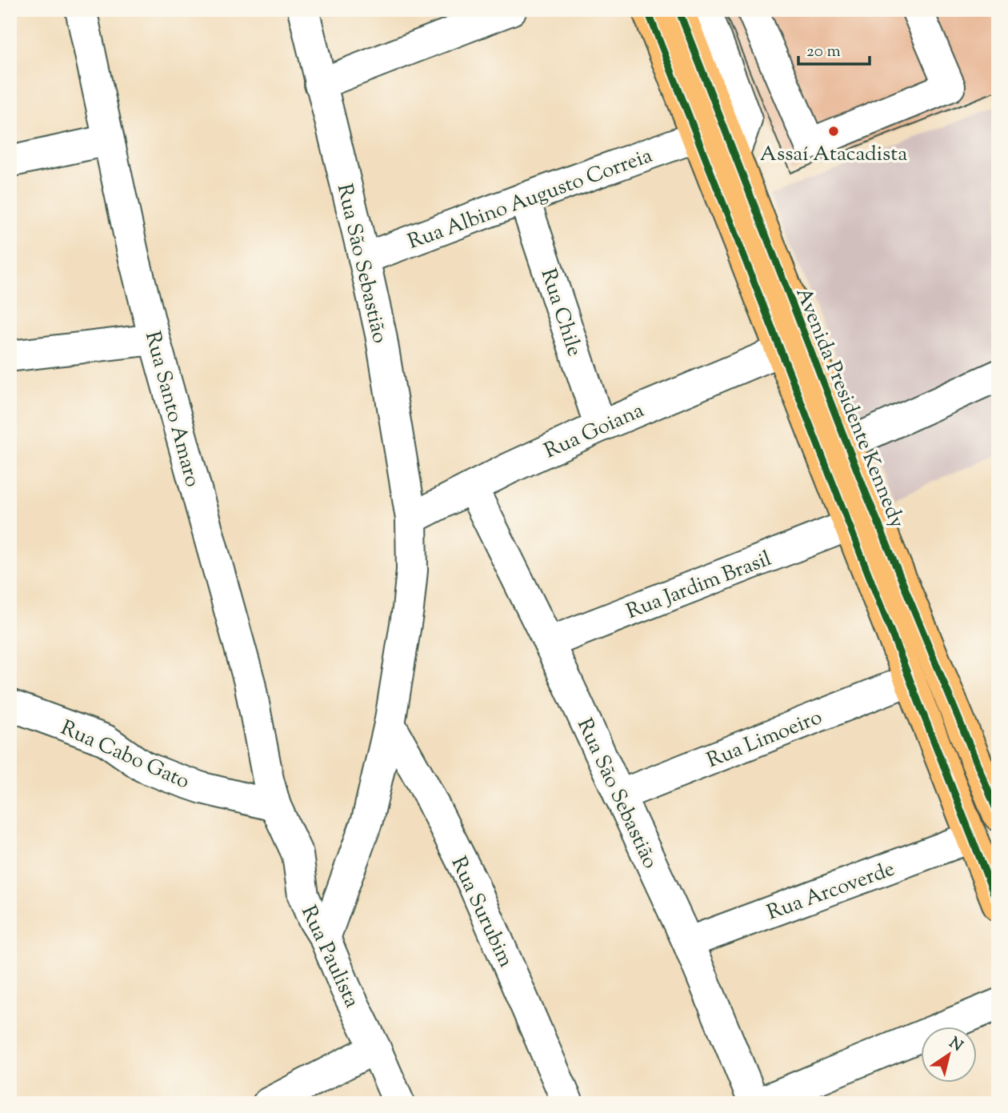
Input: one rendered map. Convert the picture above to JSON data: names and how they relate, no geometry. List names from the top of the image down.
{
  "streets": {
    "main road": ["Avenida Presidente Kennedy"],
    "street": [
      "Rua Albino Augusto Correia",
      "Rua São Sebastião",
      "Rua Chile",
      "Rua Santo Amaro",
      "Rua Goiana",
      "Rua Jardim Brasil",
      "Rua Limoeiro",
      "Rua Cabo Gato",
      "Rua Arcoverde",
      "Rua Surubim",
      "Rua Paulista"
    ]
  },
  "crossings": [
    ["Rua Albino Augusto Correia", "Rua São Sebastião"],
    ["Rua Albino Augusto Correia", "Rua Chile"],
    ["Rua Albino Augusto Correia", "Avenida Presidente Kennedy"],
    ["Rua São Sebastião", "Rua Goiana"],
    ["Rua São Sebastião", "Rua Jardim Brasil"],
    ["Rua São Sebastião", "Rua Limoeiro"],
    ["Rua São Sebastião", "Rua Arcoverde"],
    ["Rua Chile", "Rua Goiana"],
    ["Avenida Presidente Kennedy", "Rua Goiana"],
    ["Avenida Presidente Kennedy", "Rua Jardim Brasil"],
    ["Avenida Presidente Kennedy", "Rua Limoeiro"],
    ["Avenida Presidente Kennedy", "Rua Arcoverde"],
    ["Rua Santo Amaro", "Rua Cabo Gato"],
    ["Rua Santo Amaro", "Rua Paulista"],
    ["Rua Cabo Gato", "Rua Paulista"]
  ],
  "places": ["Assaí Atacadista"],
  "scale_bar": "20 m",
  "north": "top right"
}
